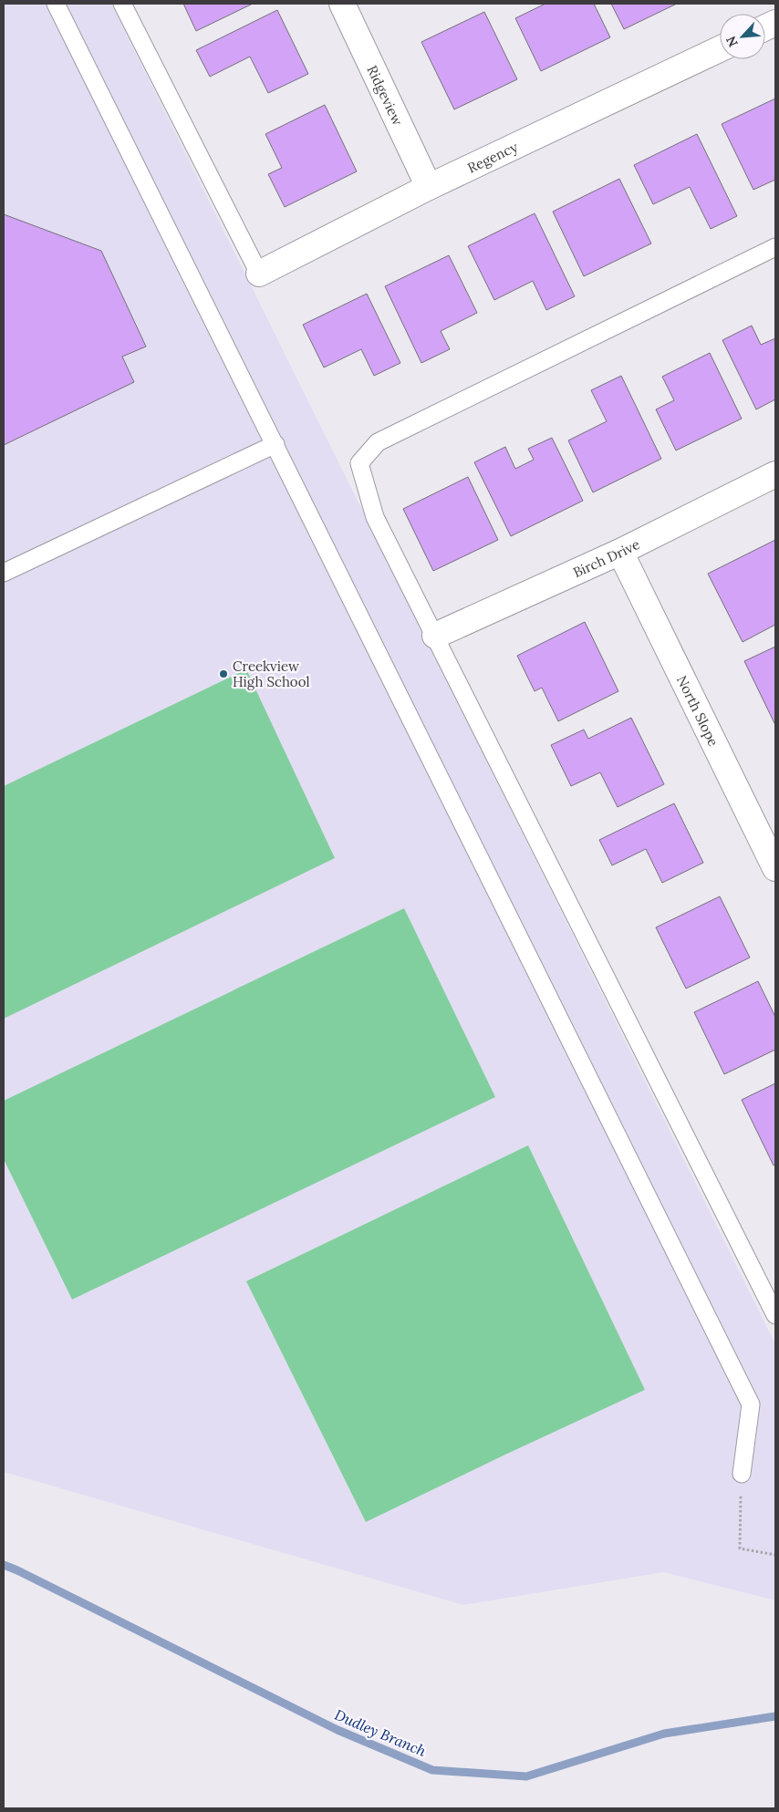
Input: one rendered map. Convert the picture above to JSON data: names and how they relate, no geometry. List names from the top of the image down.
{
  "streets": {
    "street": [
      "Ridgeview",
      "Regency",
      "Birch Drive",
      "North Slope"
    ]
  },
  "crossings": [
    ["Ridgeview", "Regency"],
    ["Birch Drive", "North Slope"]
  ],
  "water": ["Dudley Branch"],
  "places": ["Creekview High School"],
  "north": "bottom left"
}
